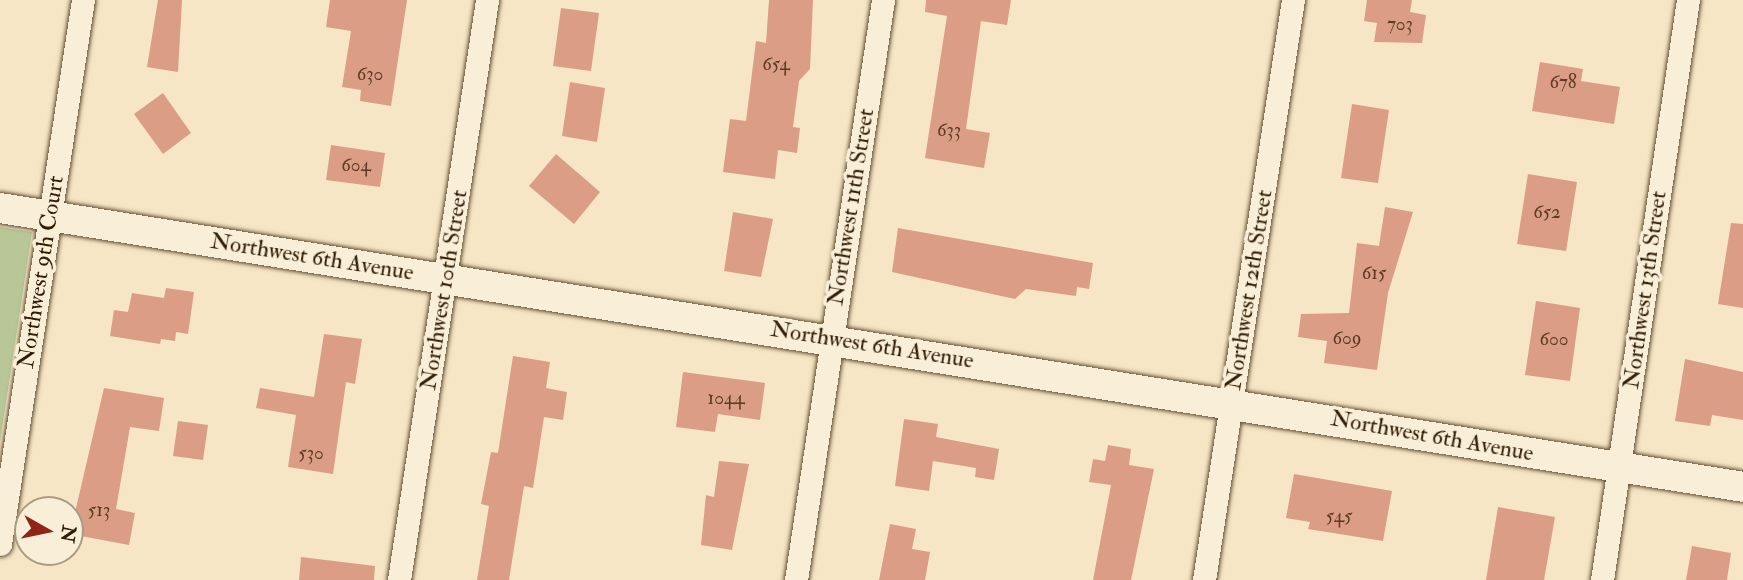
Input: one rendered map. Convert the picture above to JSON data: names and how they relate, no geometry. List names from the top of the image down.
{
  "streets": {
    "street": [
      "Northwest 11th Street",
      "Northwest 6th Avenue",
      "Northwest 9th Court",
      "Northwest 10th Street",
      "Northwest 12th Street",
      "Northwest 13th Street"
    ]
  },
  "crossings": [
    ["Northwest 11th Street", "Northwest 6th Avenue"],
    ["Northwest 6th Avenue", "Northwest 9th Court"],
    ["Northwest 6th Avenue", "Northwest 10th Street"],
    ["Northwest 6th Avenue", "Northwest 12th Street"],
    ["Northwest 6th Avenue", "Northwest 13th Street"]
  ],
  "house_numbers": [
    "703",
    "654",
    "630",
    "678",
    "633",
    "604",
    "652",
    "615",
    "609",
    "600",
    "1044",
    "530",
    "513",
    "545"
  ],
  "north": "right"
}
